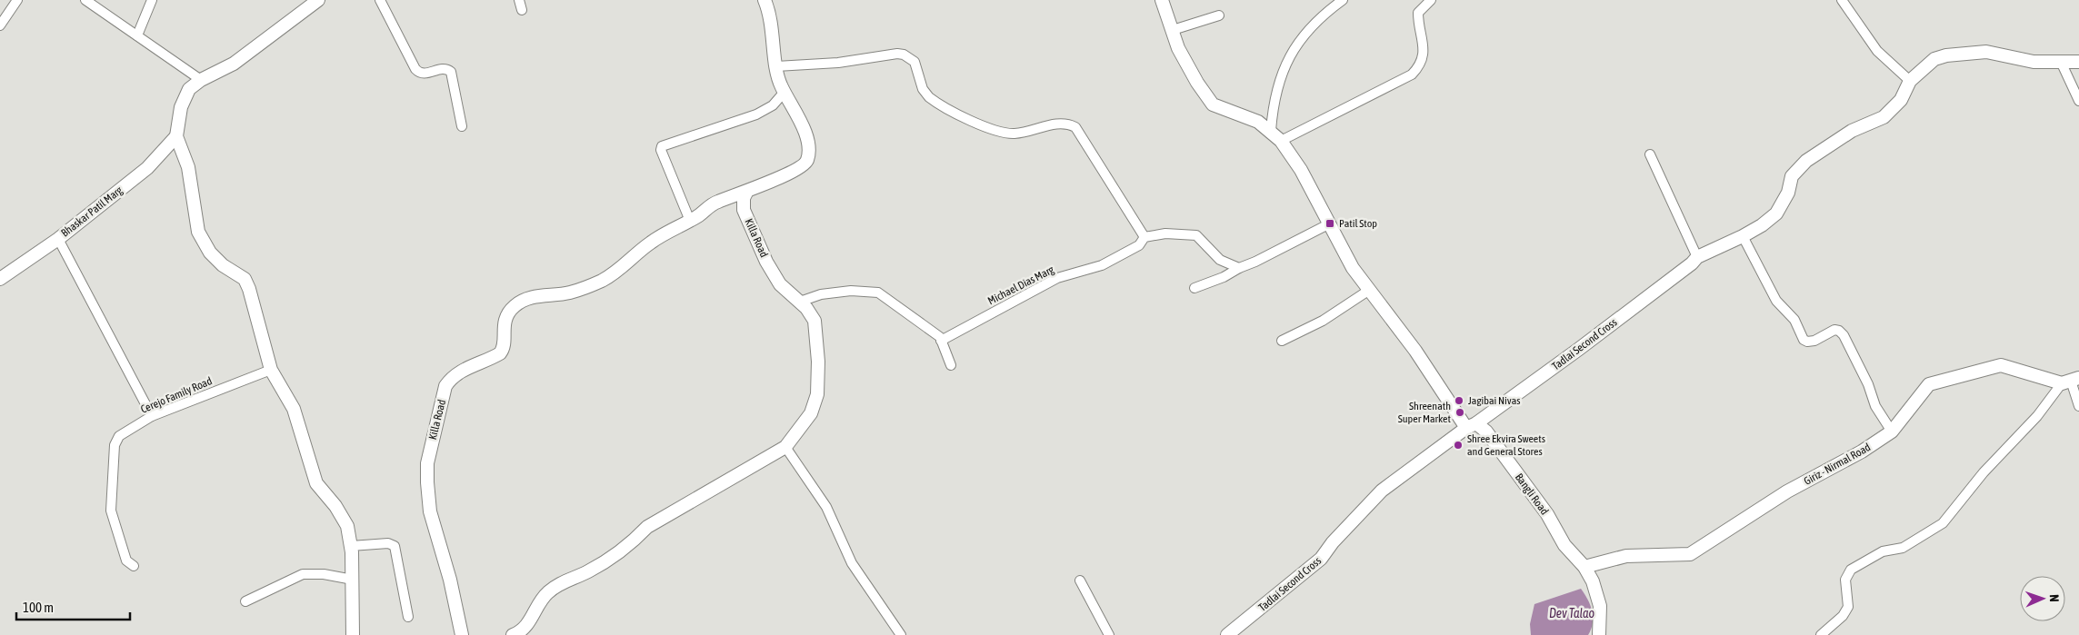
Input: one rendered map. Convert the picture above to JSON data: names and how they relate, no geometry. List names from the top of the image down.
{
  "streets": {
    "street": [
      "Bhaskar Patil Marg",
      "Killa Road",
      "Michael Dias Marg",
      "Tadlai Second Cross",
      "Cerejo Family Road",
      "Giriz - Nirmal Road",
      "Bangli Road"
    ]
  },
  "crossings": [
    ["Tadlai Second Cross", "Bangli Road"],
    ["Giriz - Nirmal Road", "Bangli Road"]
  ],
  "water": ["Dev Talao"],
  "places": {
    "transit": ["Patil Stop"],
    "other": ["Jagibai Nivas", "Shreenath Super Market", "Shree Ekvira Sweets and General Stores"]
  },
  "scale_bar": "100 m",
  "north": "right"
}
